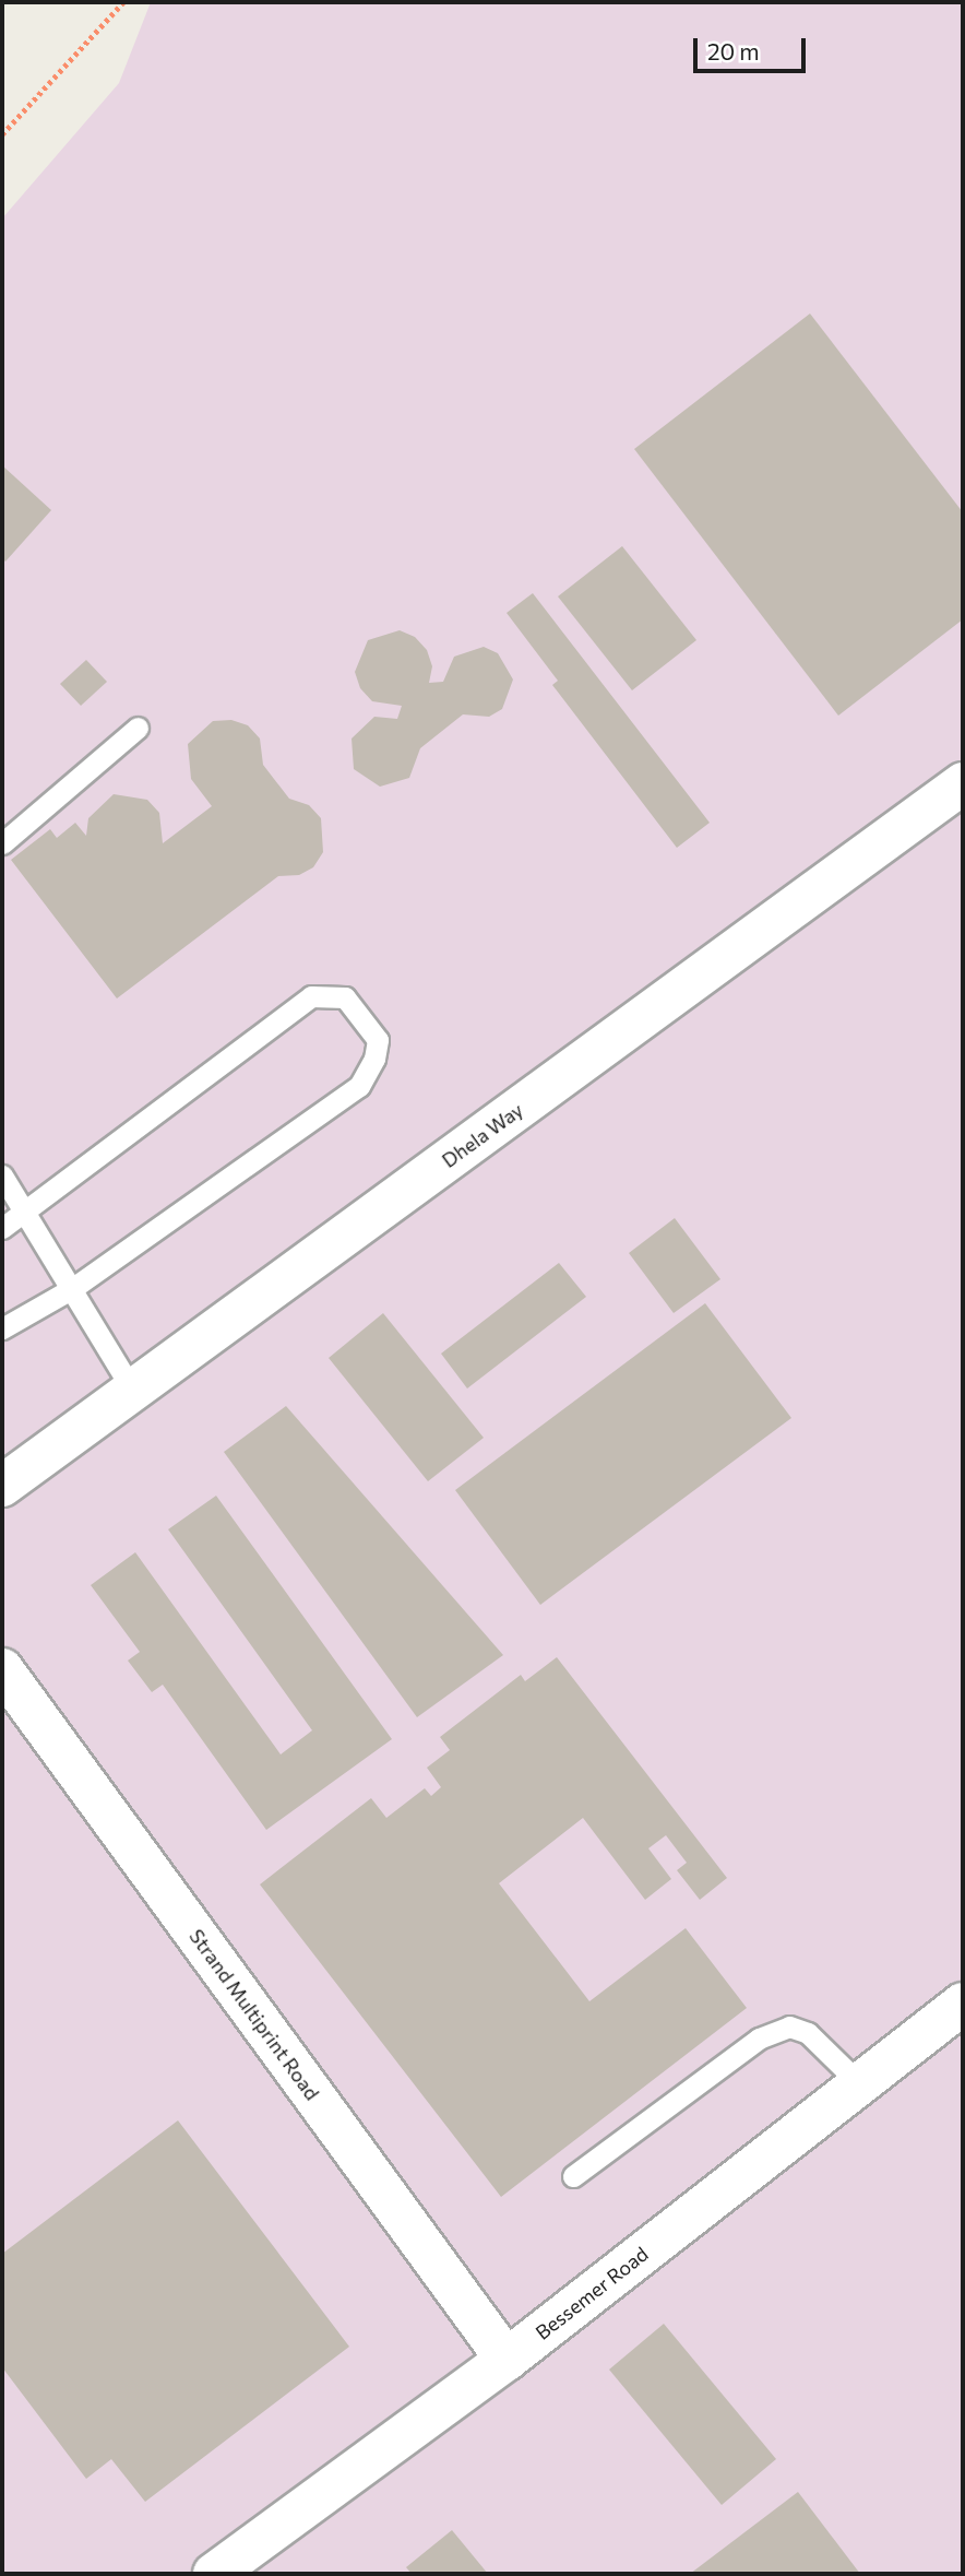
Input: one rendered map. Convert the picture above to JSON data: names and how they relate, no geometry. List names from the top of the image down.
{
  "streets": {
    "street": ["Dhela Way", "Strand Multiprint Road", "Bessemer Road"]
  },
  "crossings": [
    ["Strand Multiprint Road", "Bessemer Road"]
  ],
  "scale_bar": "20 m"
}
